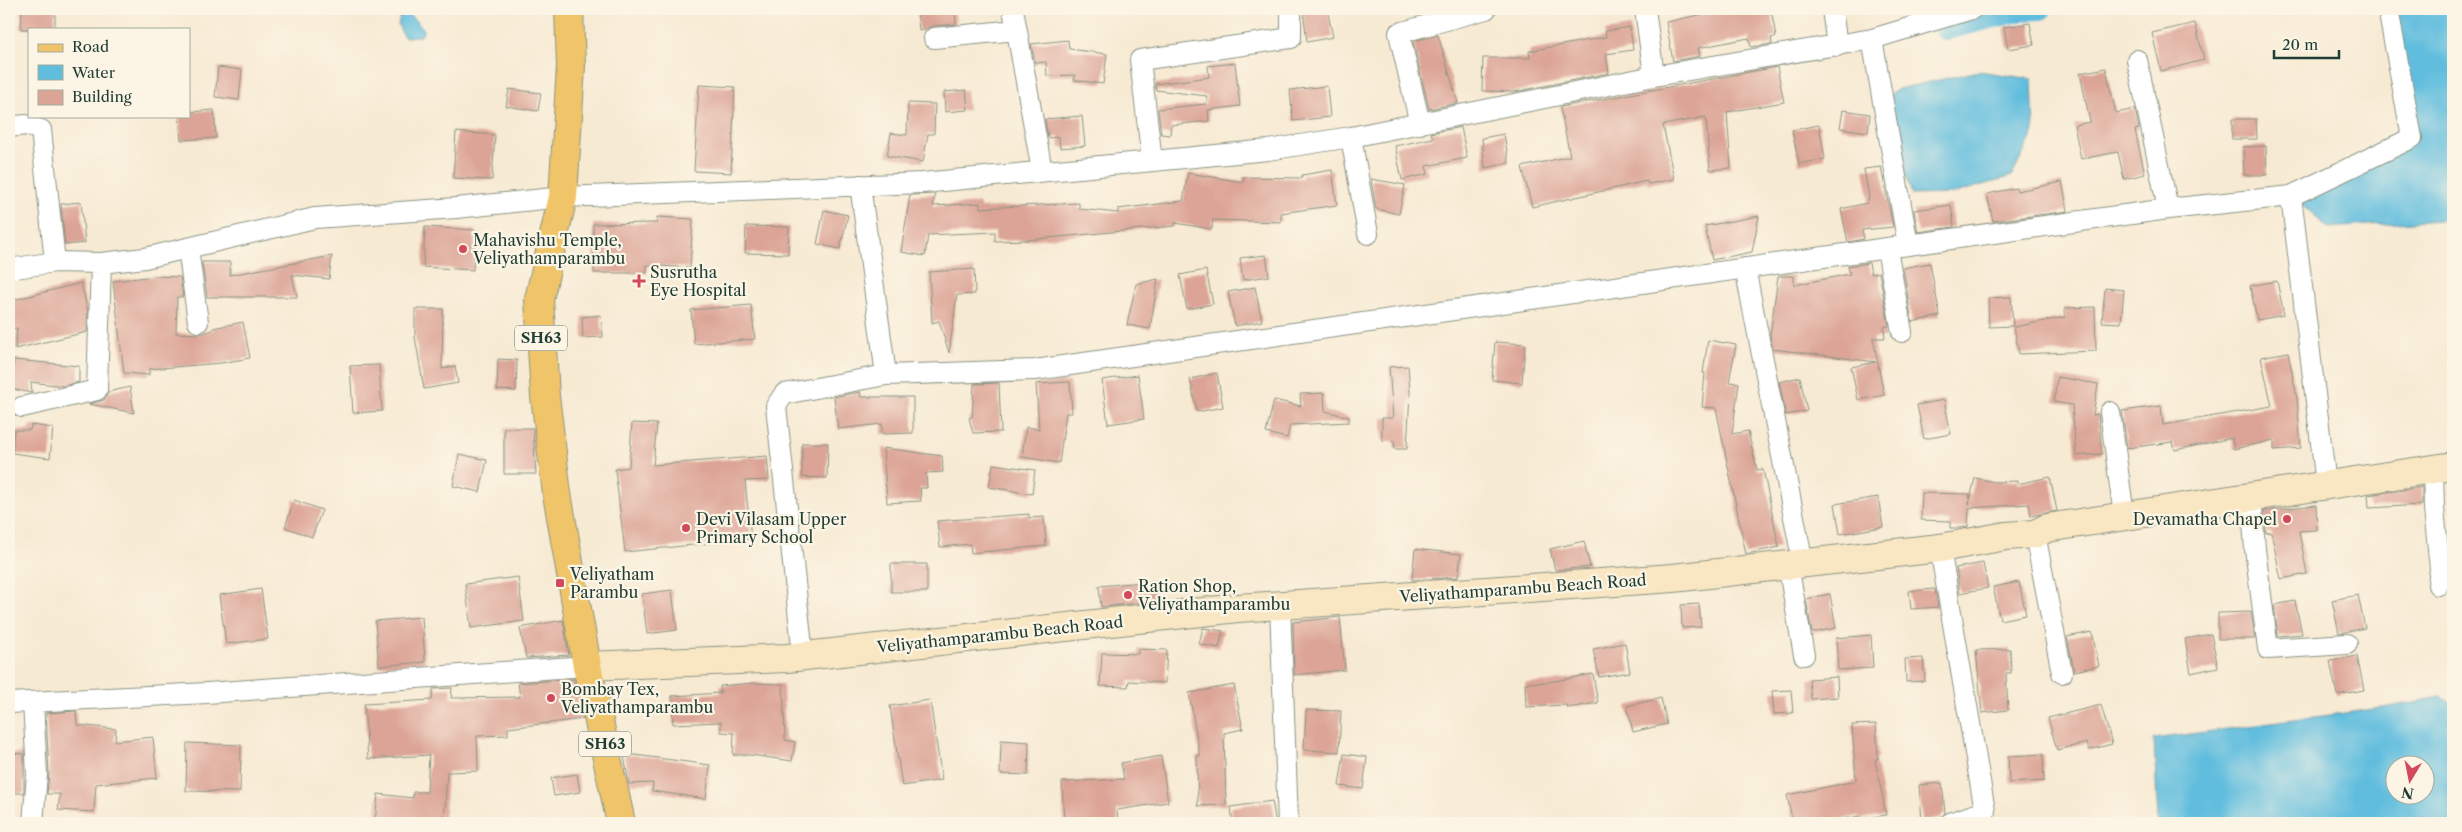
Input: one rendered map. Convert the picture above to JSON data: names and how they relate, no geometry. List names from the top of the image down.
{
  "streets": {
    "main road": ["SH63", "Veliyathamparambu Beach Road"]
  },
  "crossings": [
    ["SH63", "Veliyathamparambu Beach Road"]
  ],
  "places": {
    "other": [
      "Mahavishu Temple, Veliyathamparambu",
      "Devamatha Chapel",
      "Devi Vilasam Upper Primary School",
      "Ration Shop, Veliyathamparambu",
      "Bombay Tex, Veliyathamparambu"
    ],
    "health": ["Susrutha Eye Hospital"],
    "transit": ["Veliyatham Parambu"]
  },
  "legend": ["Road", "Water", "Building"],
  "scale_bar": "20 m",
  "north": "bottom"
}
